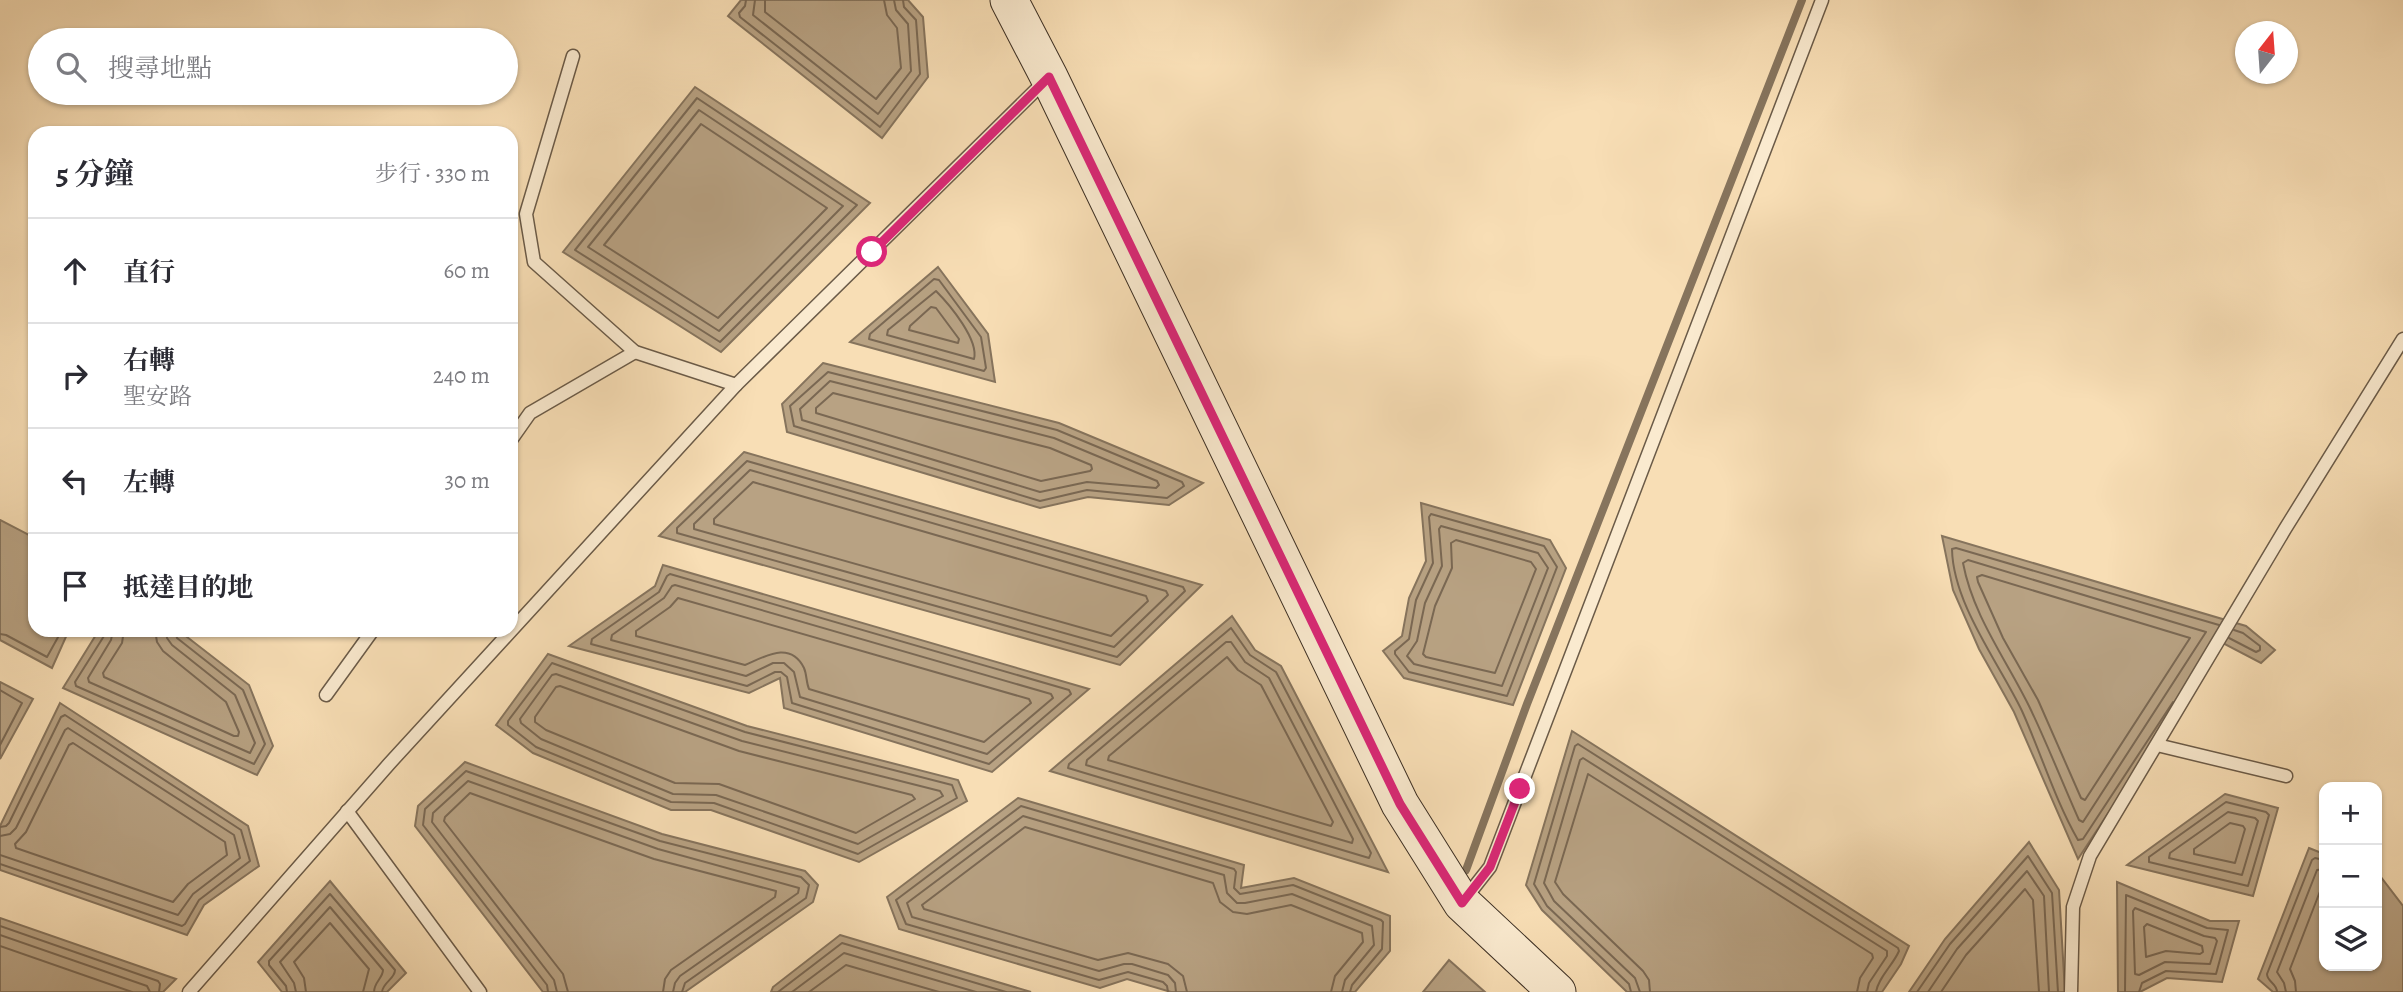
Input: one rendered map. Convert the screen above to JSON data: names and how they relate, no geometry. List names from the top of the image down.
{
  "north": "top",
  "page": {
    "search": "搜尋地點",
    "heading": ["5 分鐘", "步行 · 330 m"],
    "list": [
      ["直行", "60 m"],
      ["右轉", "聖安路", "240 m"],
      ["左轉", "30 m"],
      "抵達目的地"
    ],
    "map_buttons": ["+", "−"]
  }
}
